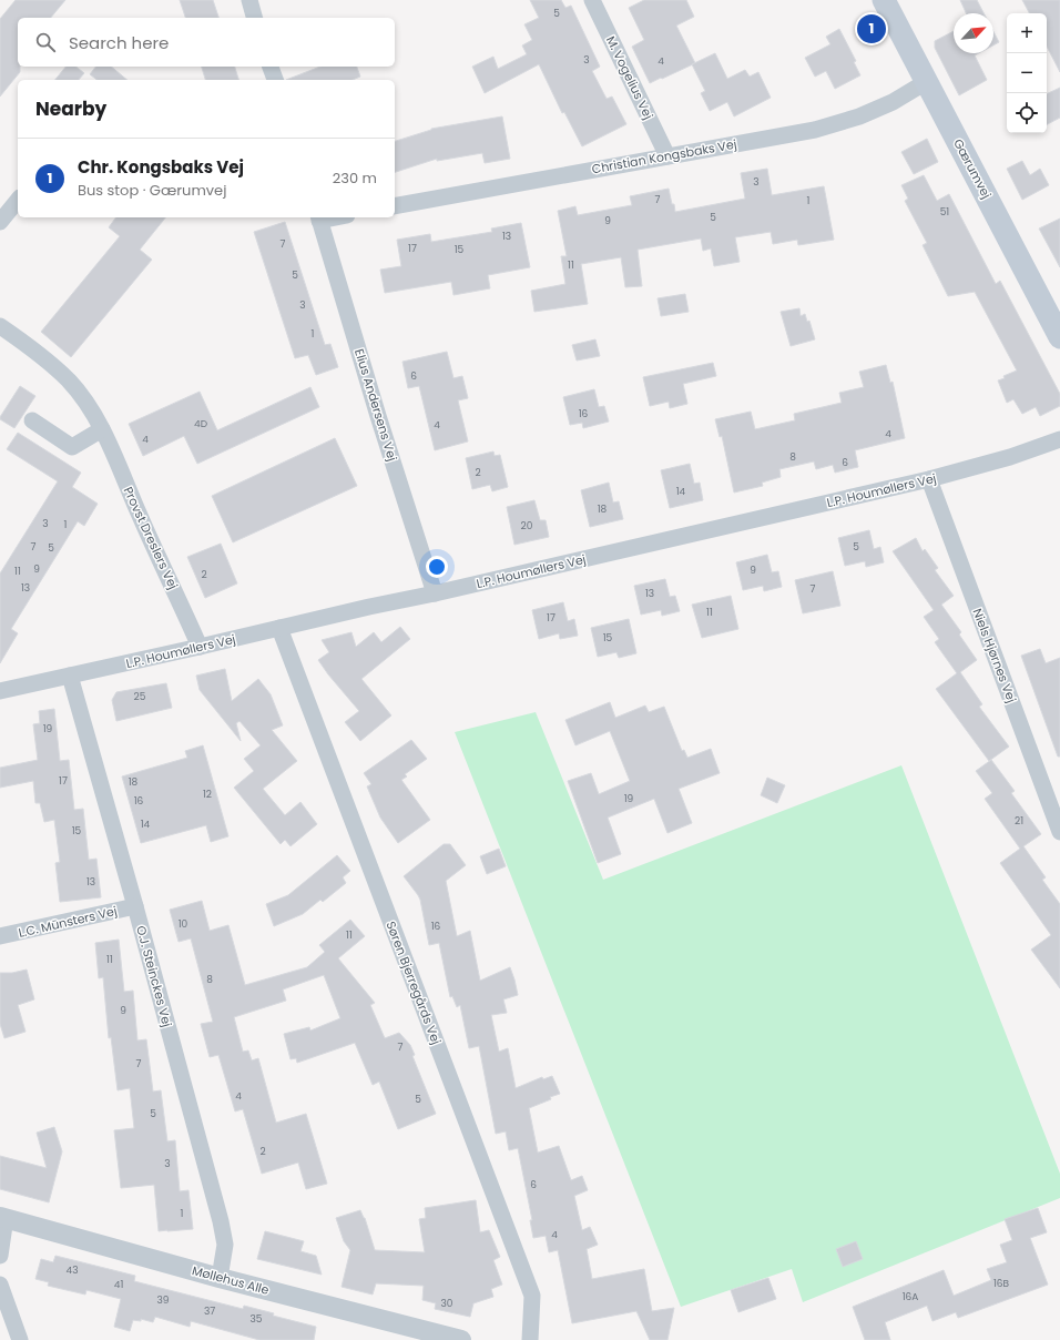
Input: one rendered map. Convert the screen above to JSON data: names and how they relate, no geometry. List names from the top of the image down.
{
  "streets": {
    "main road": ["Gærumvej"],
    "street": [
      "M. Vogelius Vej",
      "Christian Kongsbaks Vej",
      "Elius Andersens Vej",
      "L.P. Houmøllers Vej",
      "Provst Dreslers Vej",
      "Niels Hjørnes Vej",
      "L.C. Münsters Vej",
      "O.J. Steinckes Vej",
      "Søren Bjerregårds Vej",
      "Møllehus Alle"
    ]
  },
  "crossings": [
    ["M. Vogelius Vej", "Christian Kongsbaks Vej"],
    ["Christian Kongsbaks Vej", "Gærumvej"],
    ["Elius Andersens Vej", "L.P. Houmøllers Vej"],
    ["L.P. Houmøllers Vej", "Provst Dreslers Vej"],
    ["L.P. Houmøllers Vej", "Niels Hjørnes Vej"],
    ["L.P. Houmøllers Vej", "O.J. Steinckes Vej"],
    ["L.P. Houmøllers Vej", "Søren Bjerregårds Vej"],
    ["L.C. Münsters Vej", "O.J. Steinckes Vej"],
    ["O.J. Steinckes Vej", "Møllehus Alle"]
  ],
  "house_numbers": [
    "5",
    "3",
    "4",
    "3",
    "7",
    "1",
    "51",
    "5",
    "9",
    "13",
    "7",
    "17",
    "15",
    "11",
    "5",
    "3",
    "1",
    "6",
    "16",
    "4D",
    "4",
    "4",
    "4",
    "8",
    "6",
    "2",
    "14",
    "18",
    "3",
    "1",
    "20",
    "7",
    "5",
    "5",
    "9",
    "9",
    "11",
    "2",
    "13",
    "7",
    "13",
    "11",
    "17",
    "15",
    "25",
    "19",
    "17",
    "18",
    "12",
    "19",
    "16",
    "21",
    "14",
    "15",
    "13",
    "10",
    "16",
    "11",
    "11",
    "8",
    "9",
    "7",
    "7",
    "4",
    "5",
    "5",
    "2",
    "3",
    "6",
    "1",
    "4",
    "43",
    "16B",
    "41",
    "16A",
    "39",
    "30",
    "37",
    "35"
  ],
  "north": "top right",
  "page": {
    "pins": "1",
    "map_buttons": ["+", "−"],
    "search": "Search here",
    "heading": "Nearby",
    "list": [
      {
        "mark": "1",
        "name": "Chr. Kongsbaks Vej",
        "note": "Bus stop · Gærumvej",
        "value": "230 m"
      }
    ]
  }
}
